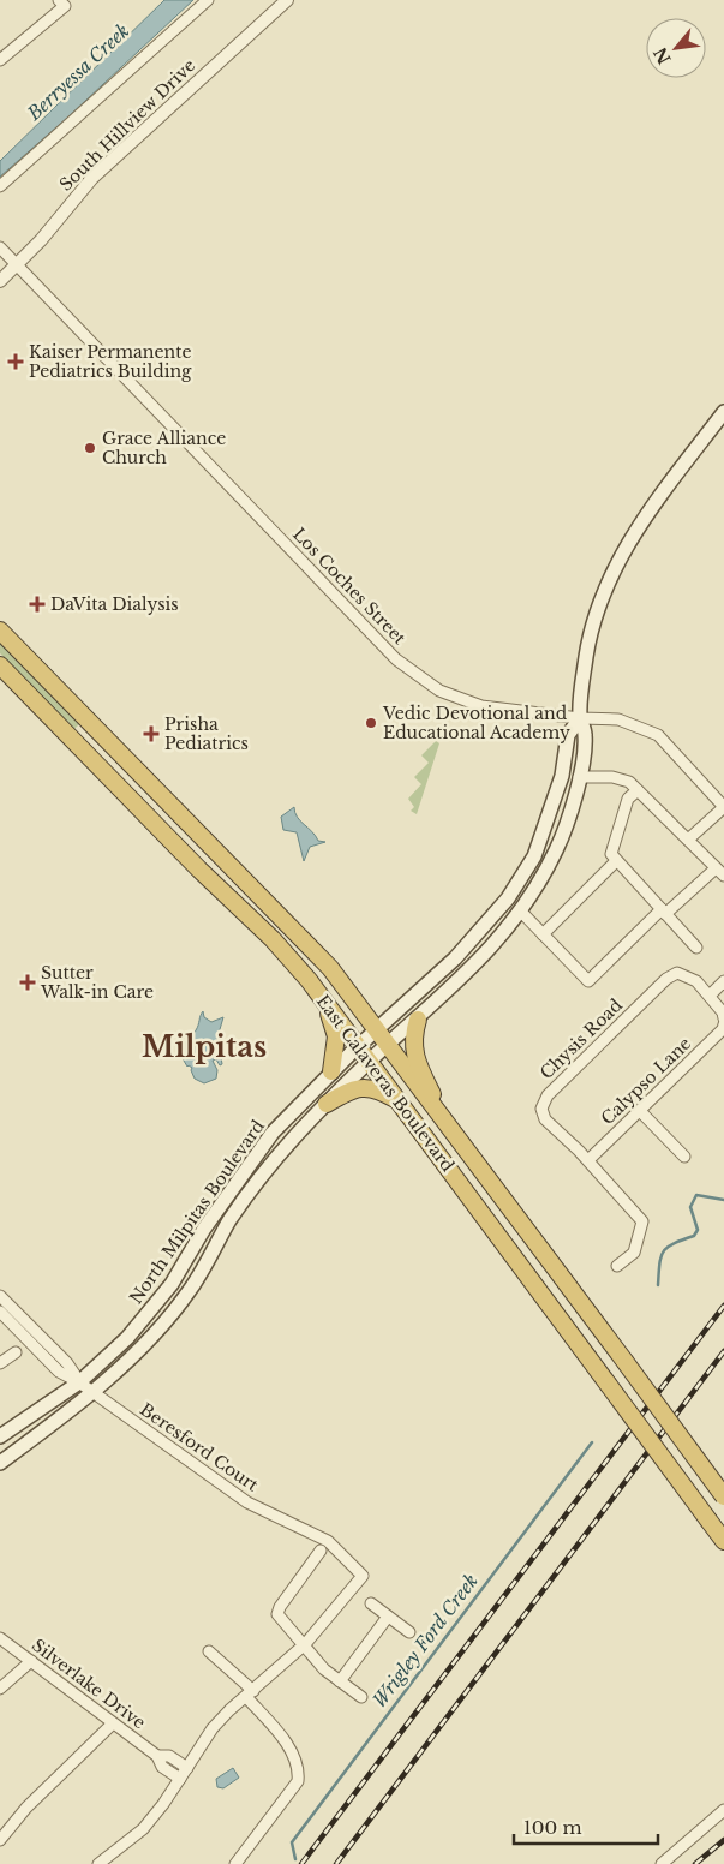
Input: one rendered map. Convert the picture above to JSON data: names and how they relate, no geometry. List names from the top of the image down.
{
  "streets": {
    "highway": ["East Calaveras Boulevard"],
    "main road": ["North Milpitas Boulevard"],
    "street": [
      "South Hillview Drive",
      "Los Coches Street",
      "Chysis Road",
      "Calypso Lane",
      "Beresford Court",
      "Silverlake Drive"
    ]
  },
  "crossings": [
    ["South Hillview Drive", "Los Coches Street"],
    ["Los Coches Street", "North Milpitas Boulevard"],
    ["Chysis Road", "Calypso Lane"],
    ["East Calaveras Boulevard", "North Milpitas Boulevard"],
    ["North Milpitas Boulevard", "Beresford Court"]
  ],
  "districts": ["Milpitas"],
  "water": ["Berryessa Creek", "Wrigley Ford Creek"],
  "places": {
    "health": [
      "Kaiser Permanente Pediatrics Building",
      "DaVita Dialysis",
      "Prisha Pediatrics",
      "Sutter Walk-in Care"
    ],
    "other": ["Grace Alliance Church", "Vedic Devotional and Educational Academy"]
  },
  "scale_bar": "100 m",
  "north": "bottom left"
}
